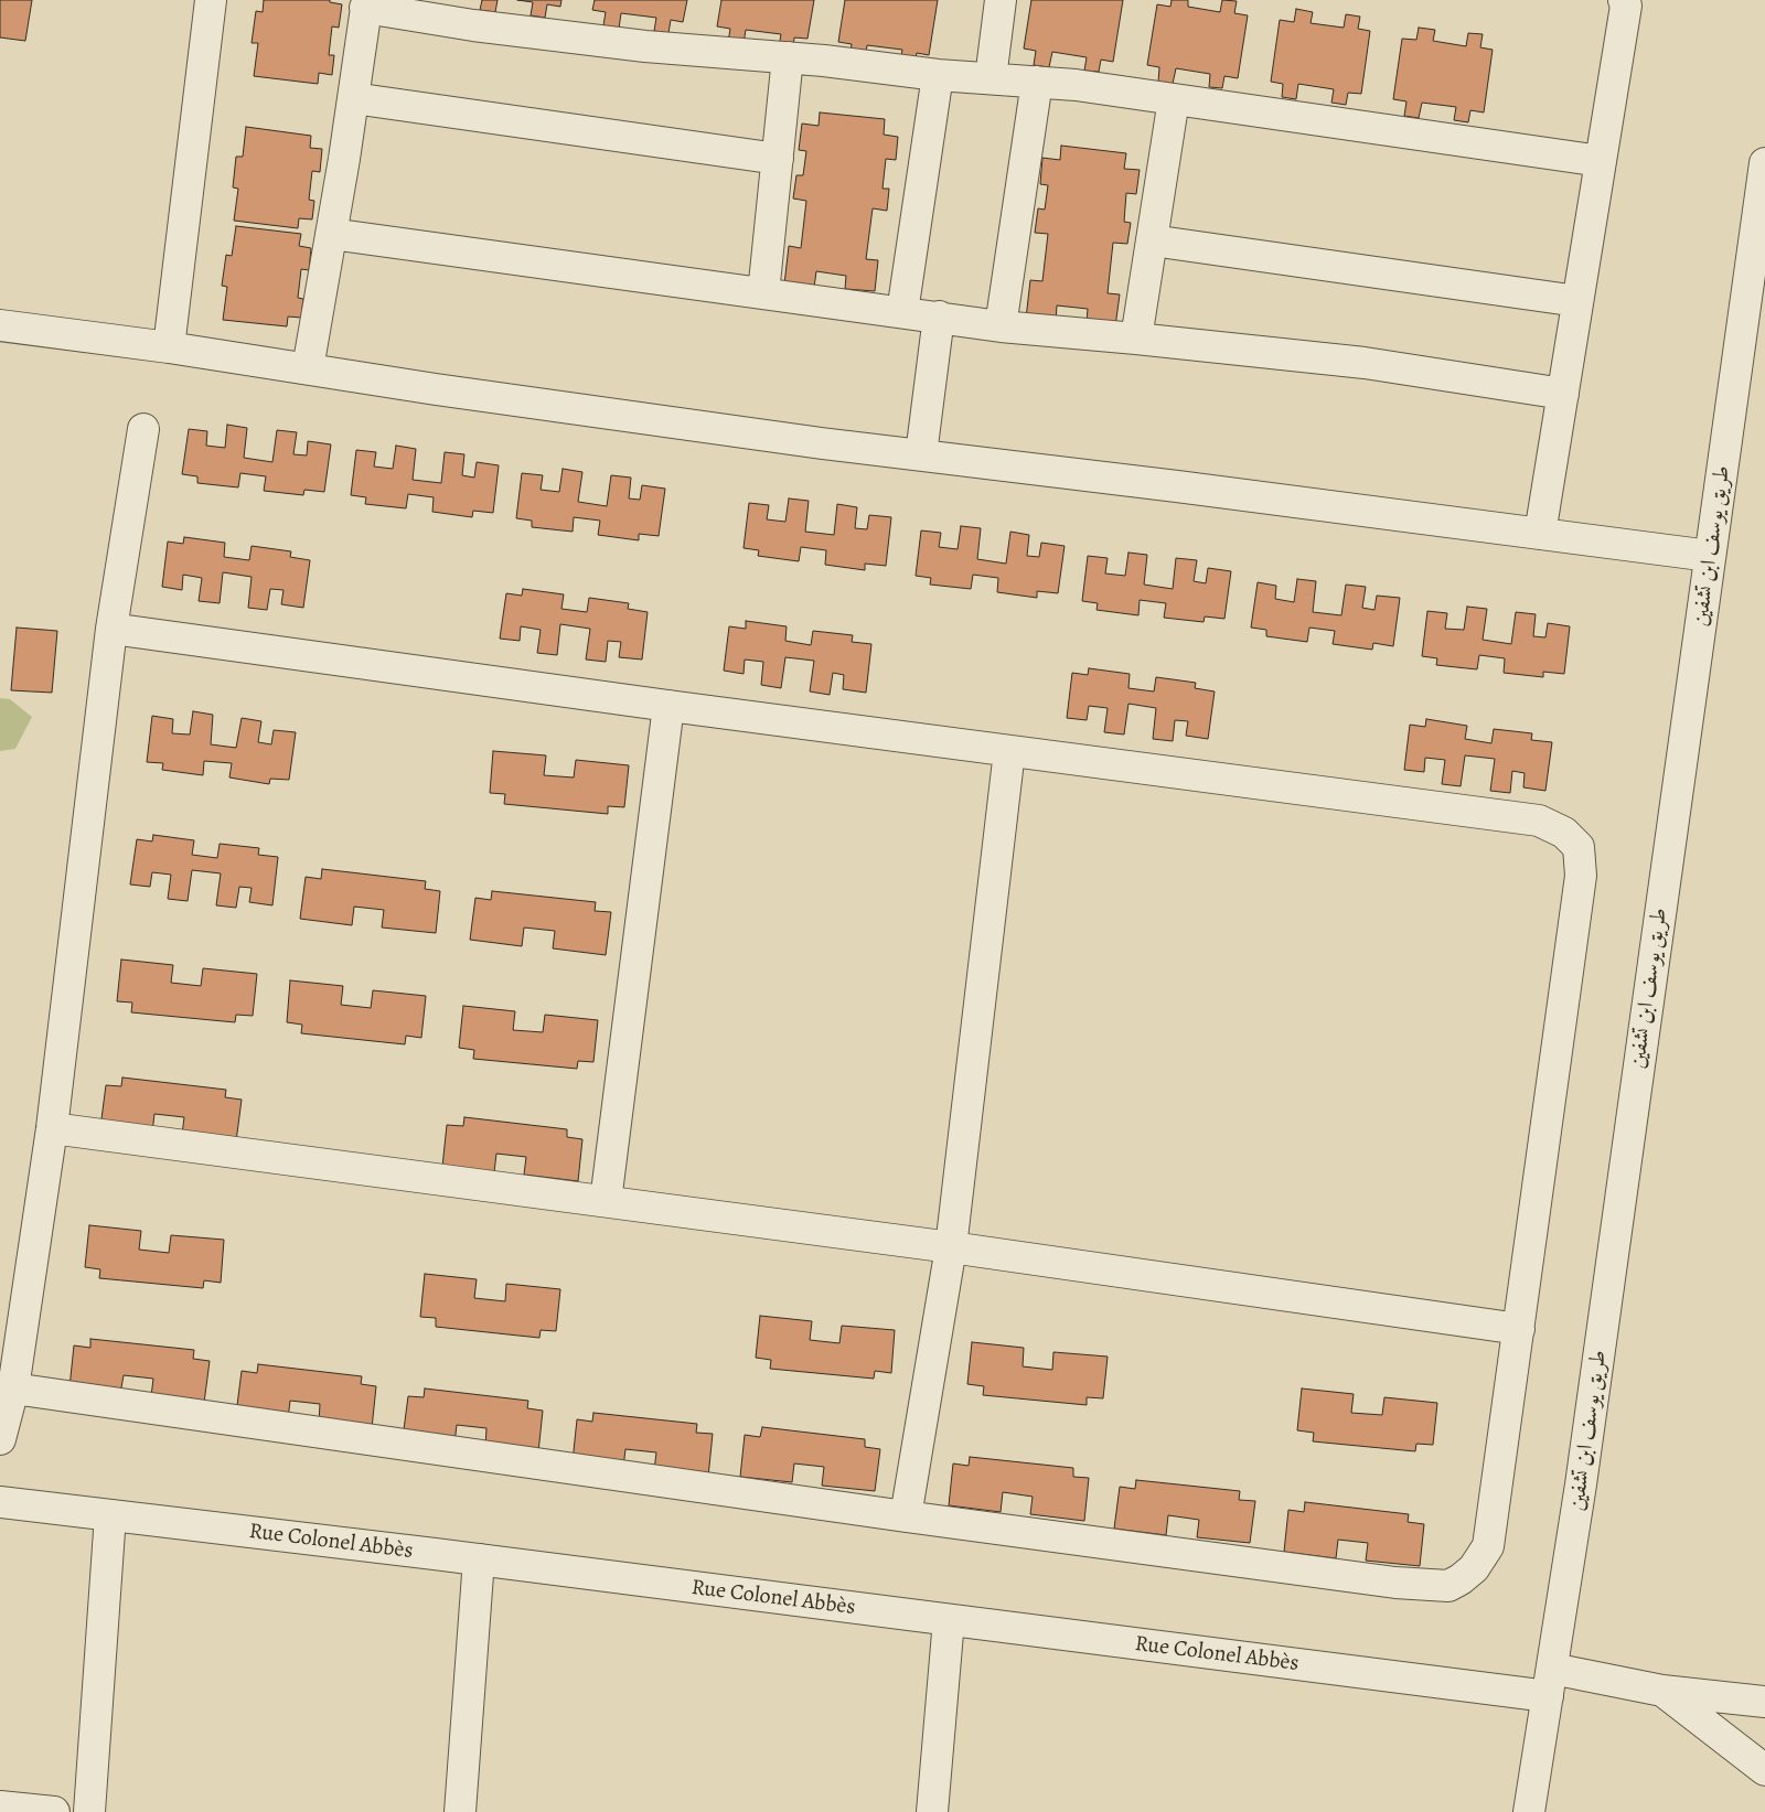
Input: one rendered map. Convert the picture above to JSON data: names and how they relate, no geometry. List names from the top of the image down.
{
  "streets": {
    "street": ["طريق يوسف ابن تشفين", "Rue Colonel Abbès"]
  },
  "crossings": [
    ["طريق يوسف ابن تشفين", "Rue Colonel Abbès"]
  ]
}
